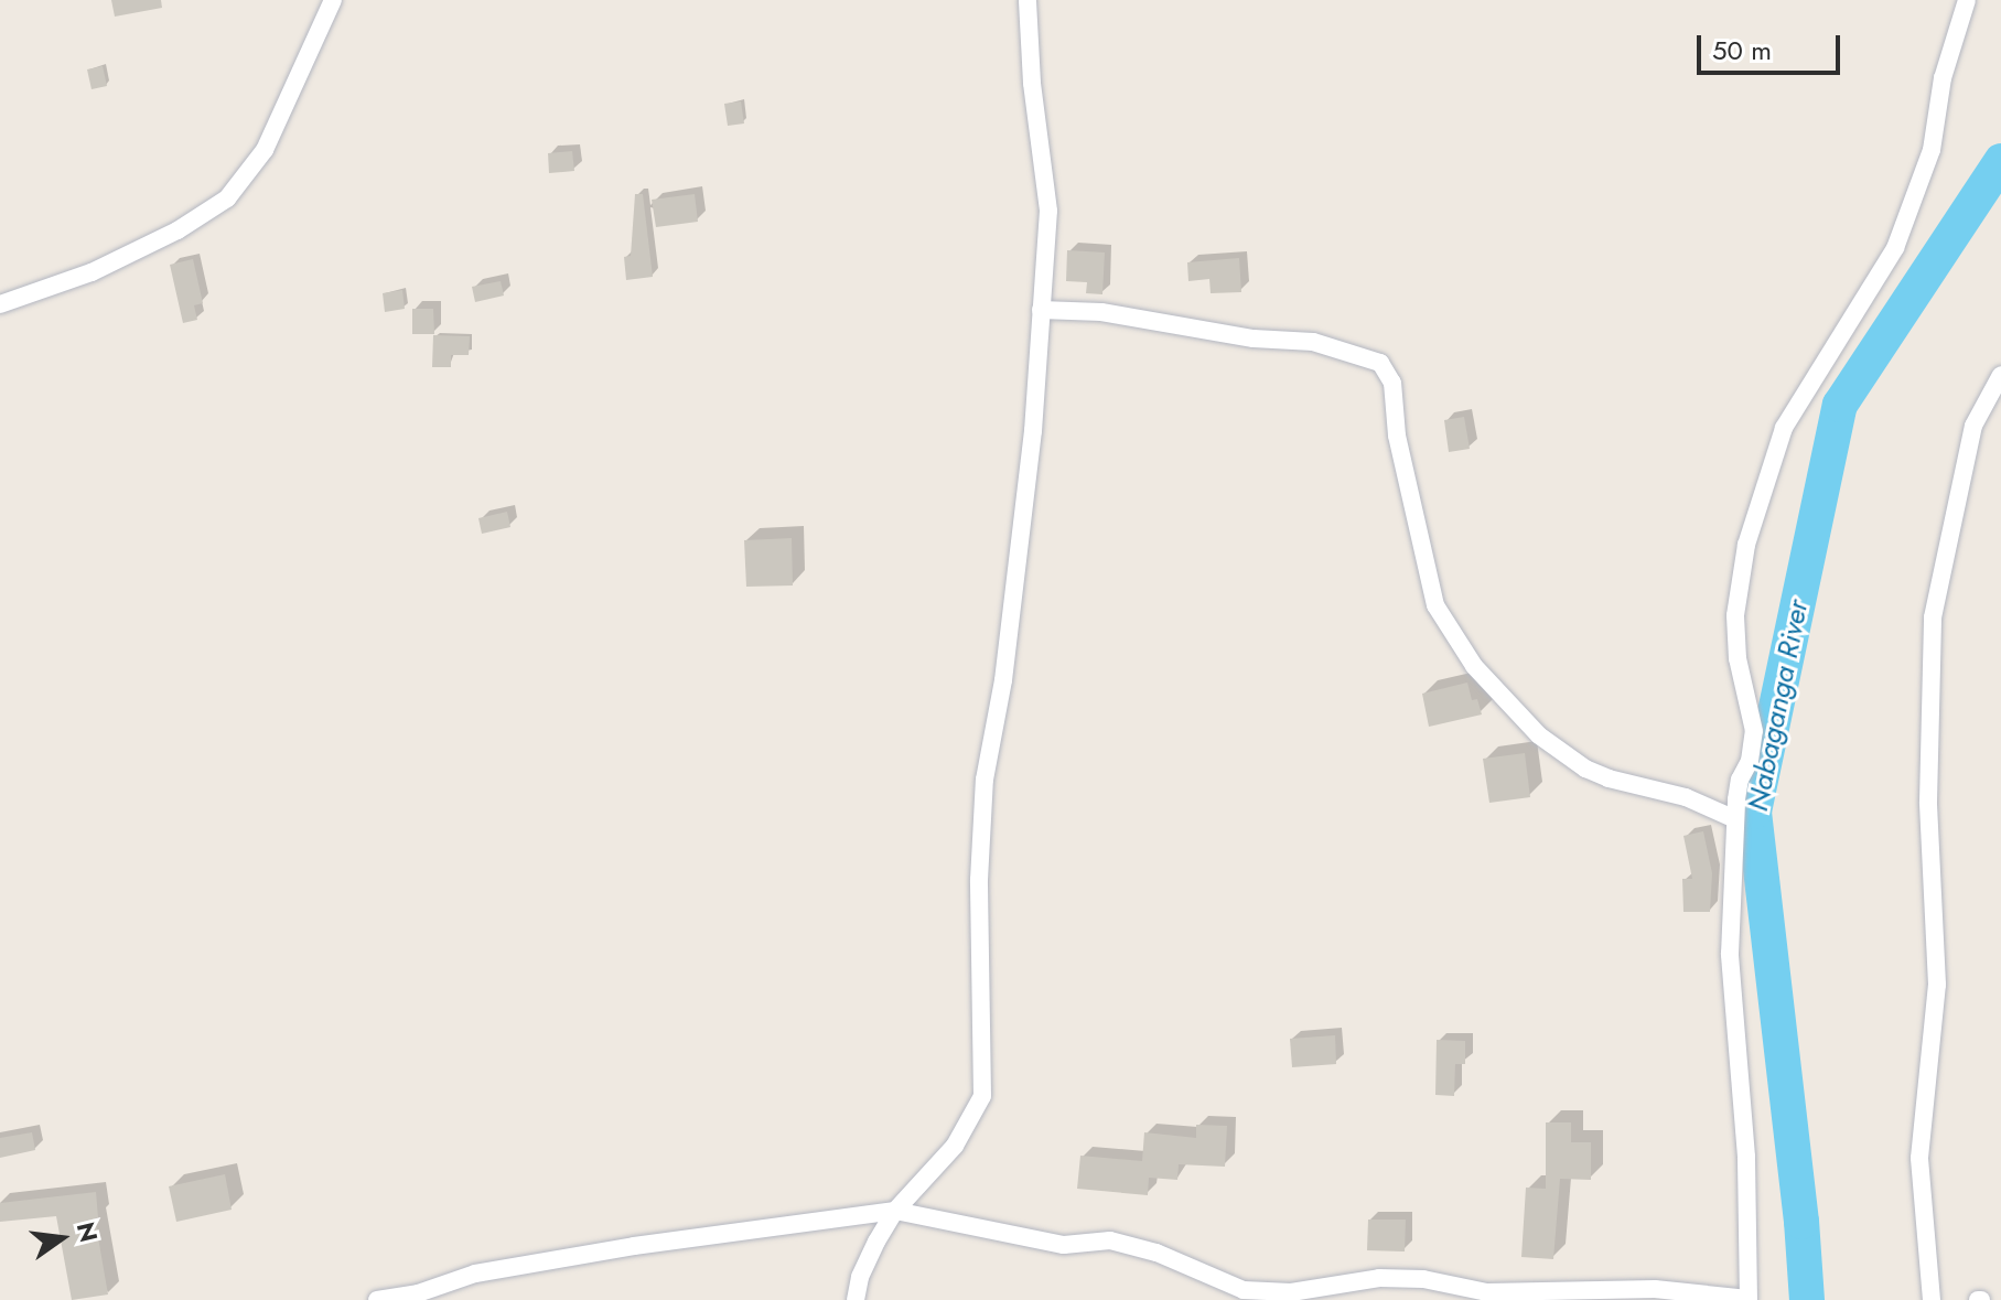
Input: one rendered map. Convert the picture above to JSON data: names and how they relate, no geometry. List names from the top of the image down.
{
  "water": ["Nabaganga River"],
  "scale_bar": "50 m",
  "north": "right"
}
